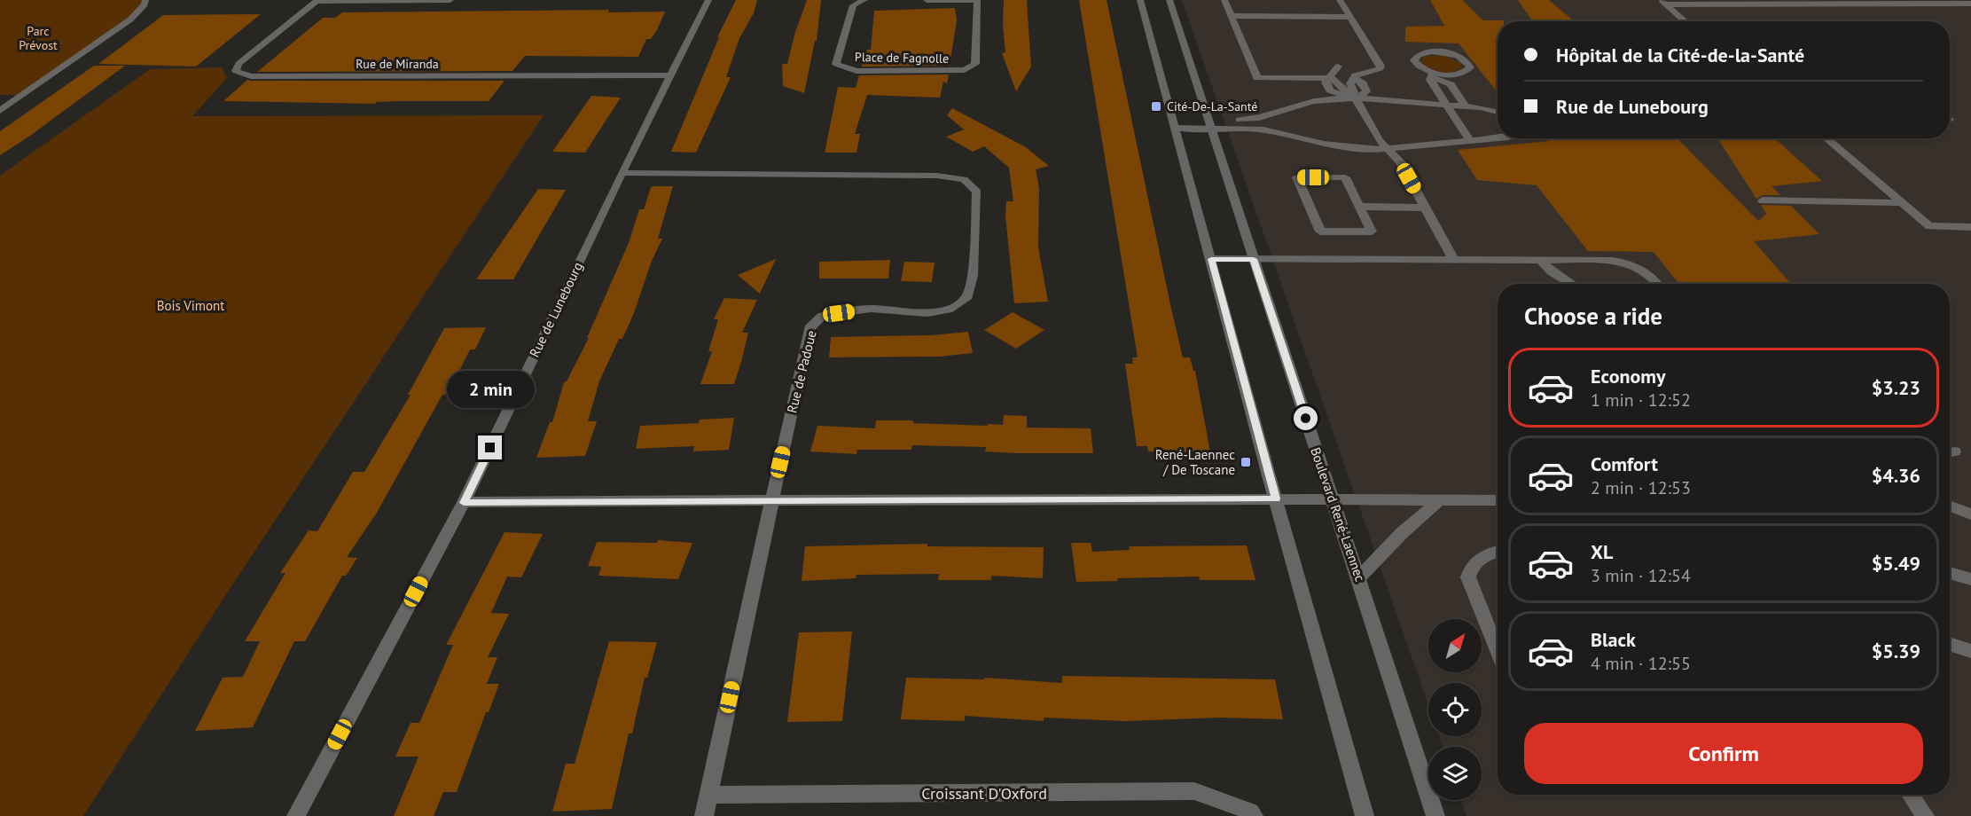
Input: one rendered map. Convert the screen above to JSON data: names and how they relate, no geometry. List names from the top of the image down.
{
  "streets": {
    "street": [
      "Place de Fagnolle",
      "Rue de Miranda",
      "Rue de Lunebourg",
      "Rue de Padoue",
      "Boulevard René-Laennec",
      "Croissant D'Oxford"
    ]
  },
  "crossings": [
    ["Rue de Miranda", "Rue de Lunebourg"],
    ["Rue de Lunebourg", "Rue de Padoue"],
    ["Rue de Padoue", "Croissant D'Oxford"]
  ],
  "parks": ["Parc Prévost", "Bois Vimont"],
  "places": {
    "transit": ["Cité-De-La-Santé", "René-Laennec / De Toscane"]
  },
  "north": "top right",
  "page": {
    "banner": ["Hôpital de la Cité-de-la-Santé", "Rue de Lunebourg"],
    "heading": "Choose a ride",
    "list": [
      {
        "name": "Economy",
        "note": "1 min · 12:52",
        "value": "$3.23"
      },
      {
        "name": "Comfort",
        "note": "2 min · 12:53",
        "value": "$4.36"
      },
      {
        "name": "XL",
        "note": "3 min · 12:54",
        "value": "$5.49"
      },
      {
        "name": "Black",
        "note": "4 min · 12:55",
        "value": "$5.39"
      }
    ],
    "bubble": "2 min",
    "buttons": "Confirm"
  }
}
